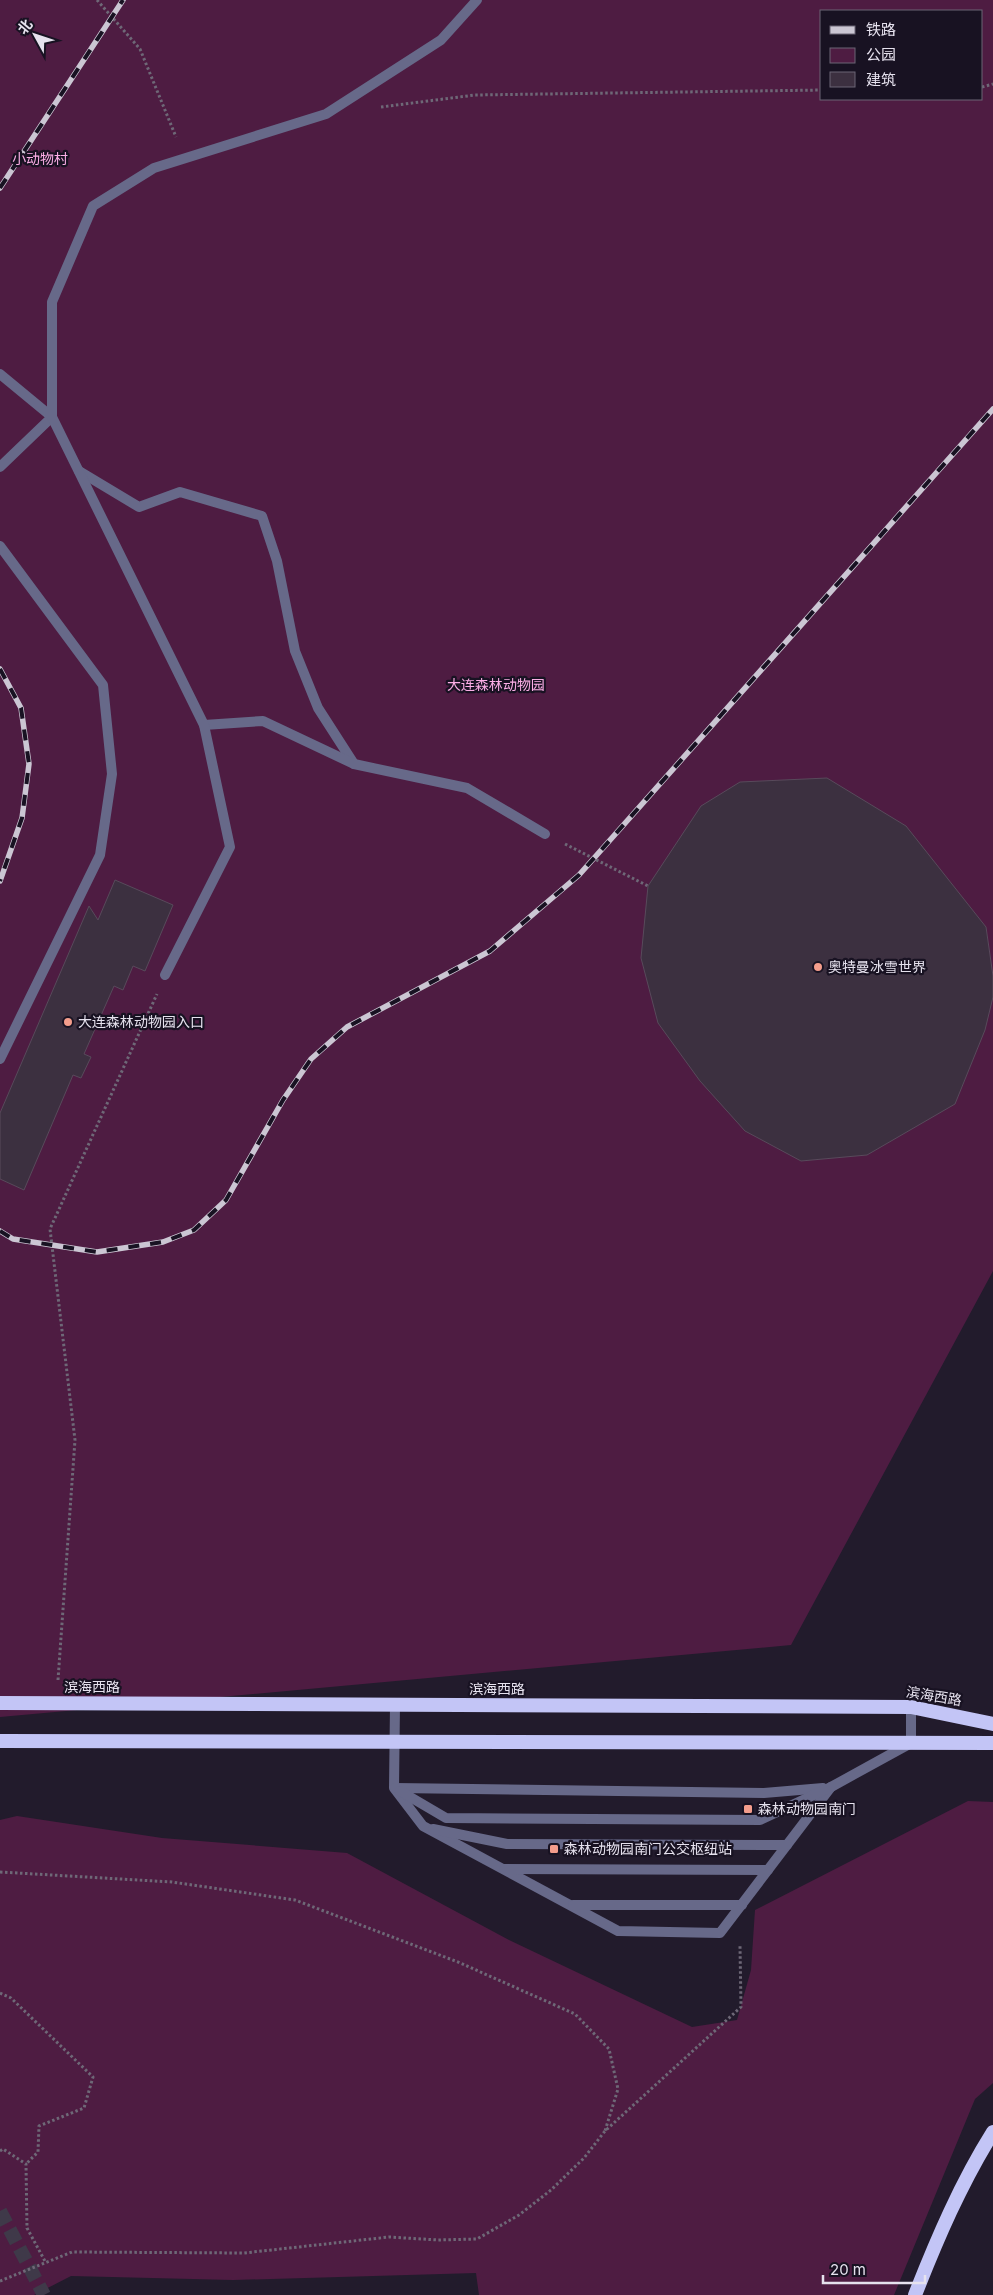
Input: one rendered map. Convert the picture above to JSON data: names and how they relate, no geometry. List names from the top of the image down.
{
  "streets": {
    "highway": ["滨海西路"]
  },
  "parks": ["小动物村", "大连森林动物园"],
  "places": {
    "other": ["奥特曼冰雪世界", "大连森林动物园入口"],
    "transit": ["森林动物园南门", "森林动物园南门公交枢纽站"]
  },
  "legend": ["铁路", "公园", "建筑"],
  "scale_bar": "20 m",
  "north": "top left"
}
